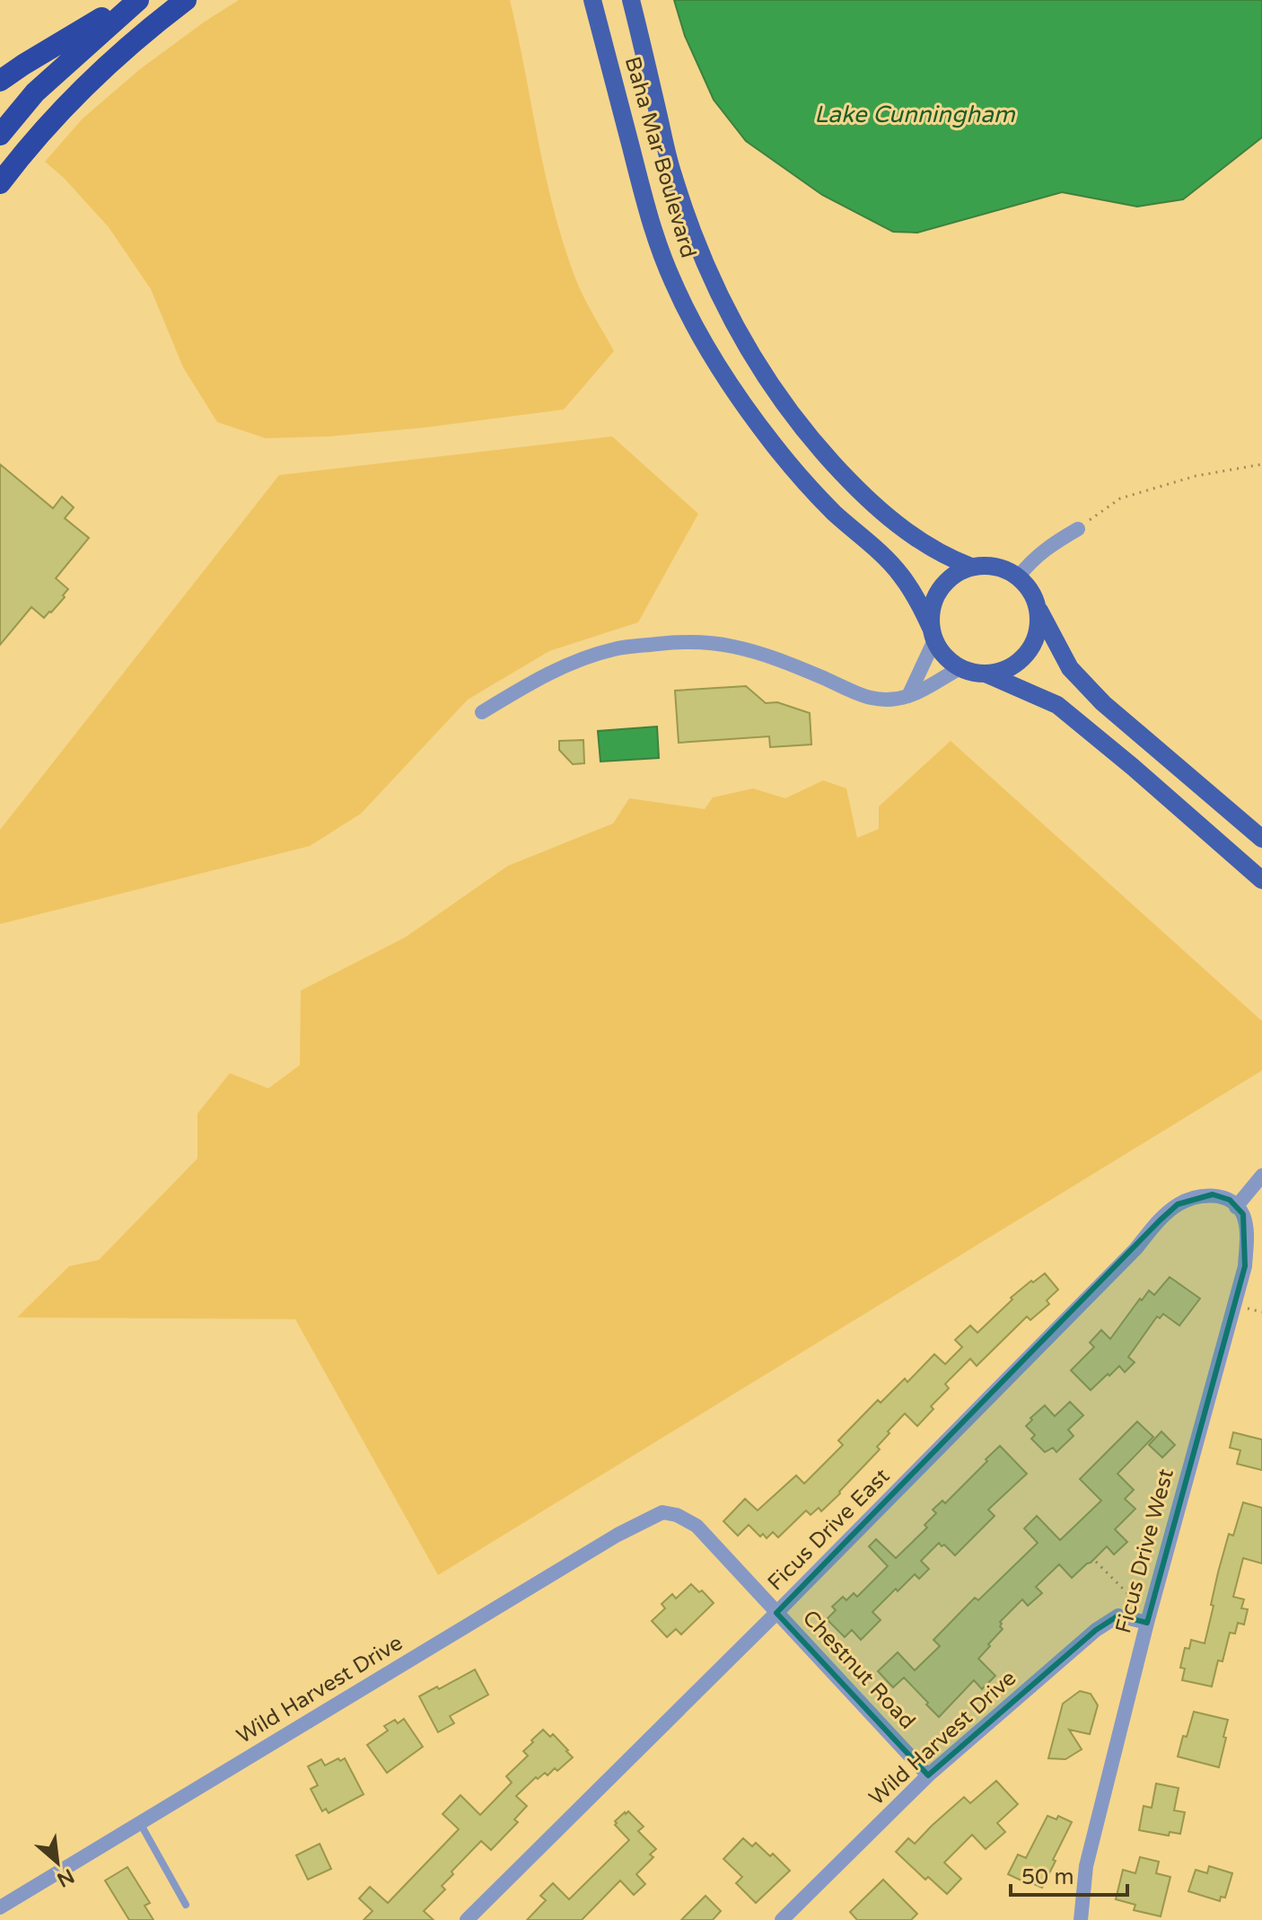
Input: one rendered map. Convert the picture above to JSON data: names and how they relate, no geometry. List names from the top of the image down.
{
  "streets": {
    "main road": ["Baha Mar Boulevard"],
    "street": [
      "Ficus Drive East",
      "Ficus Drive West",
      "Chestnut Road",
      "Wild Harvest Drive"
    ]
  },
  "crossings": [
    ["Ficus Drive East", "Ficus Drive West"],
    ["Ficus Drive East", "Chestnut Road"],
    ["Ficus Drive West", "Wild Harvest Drive"],
    ["Chestnut Road", "Wild Harvest Drive"]
  ],
  "water": ["Lake Cunningham"],
  "scale_bar": "50 m",
  "north": "bottom right"
}
